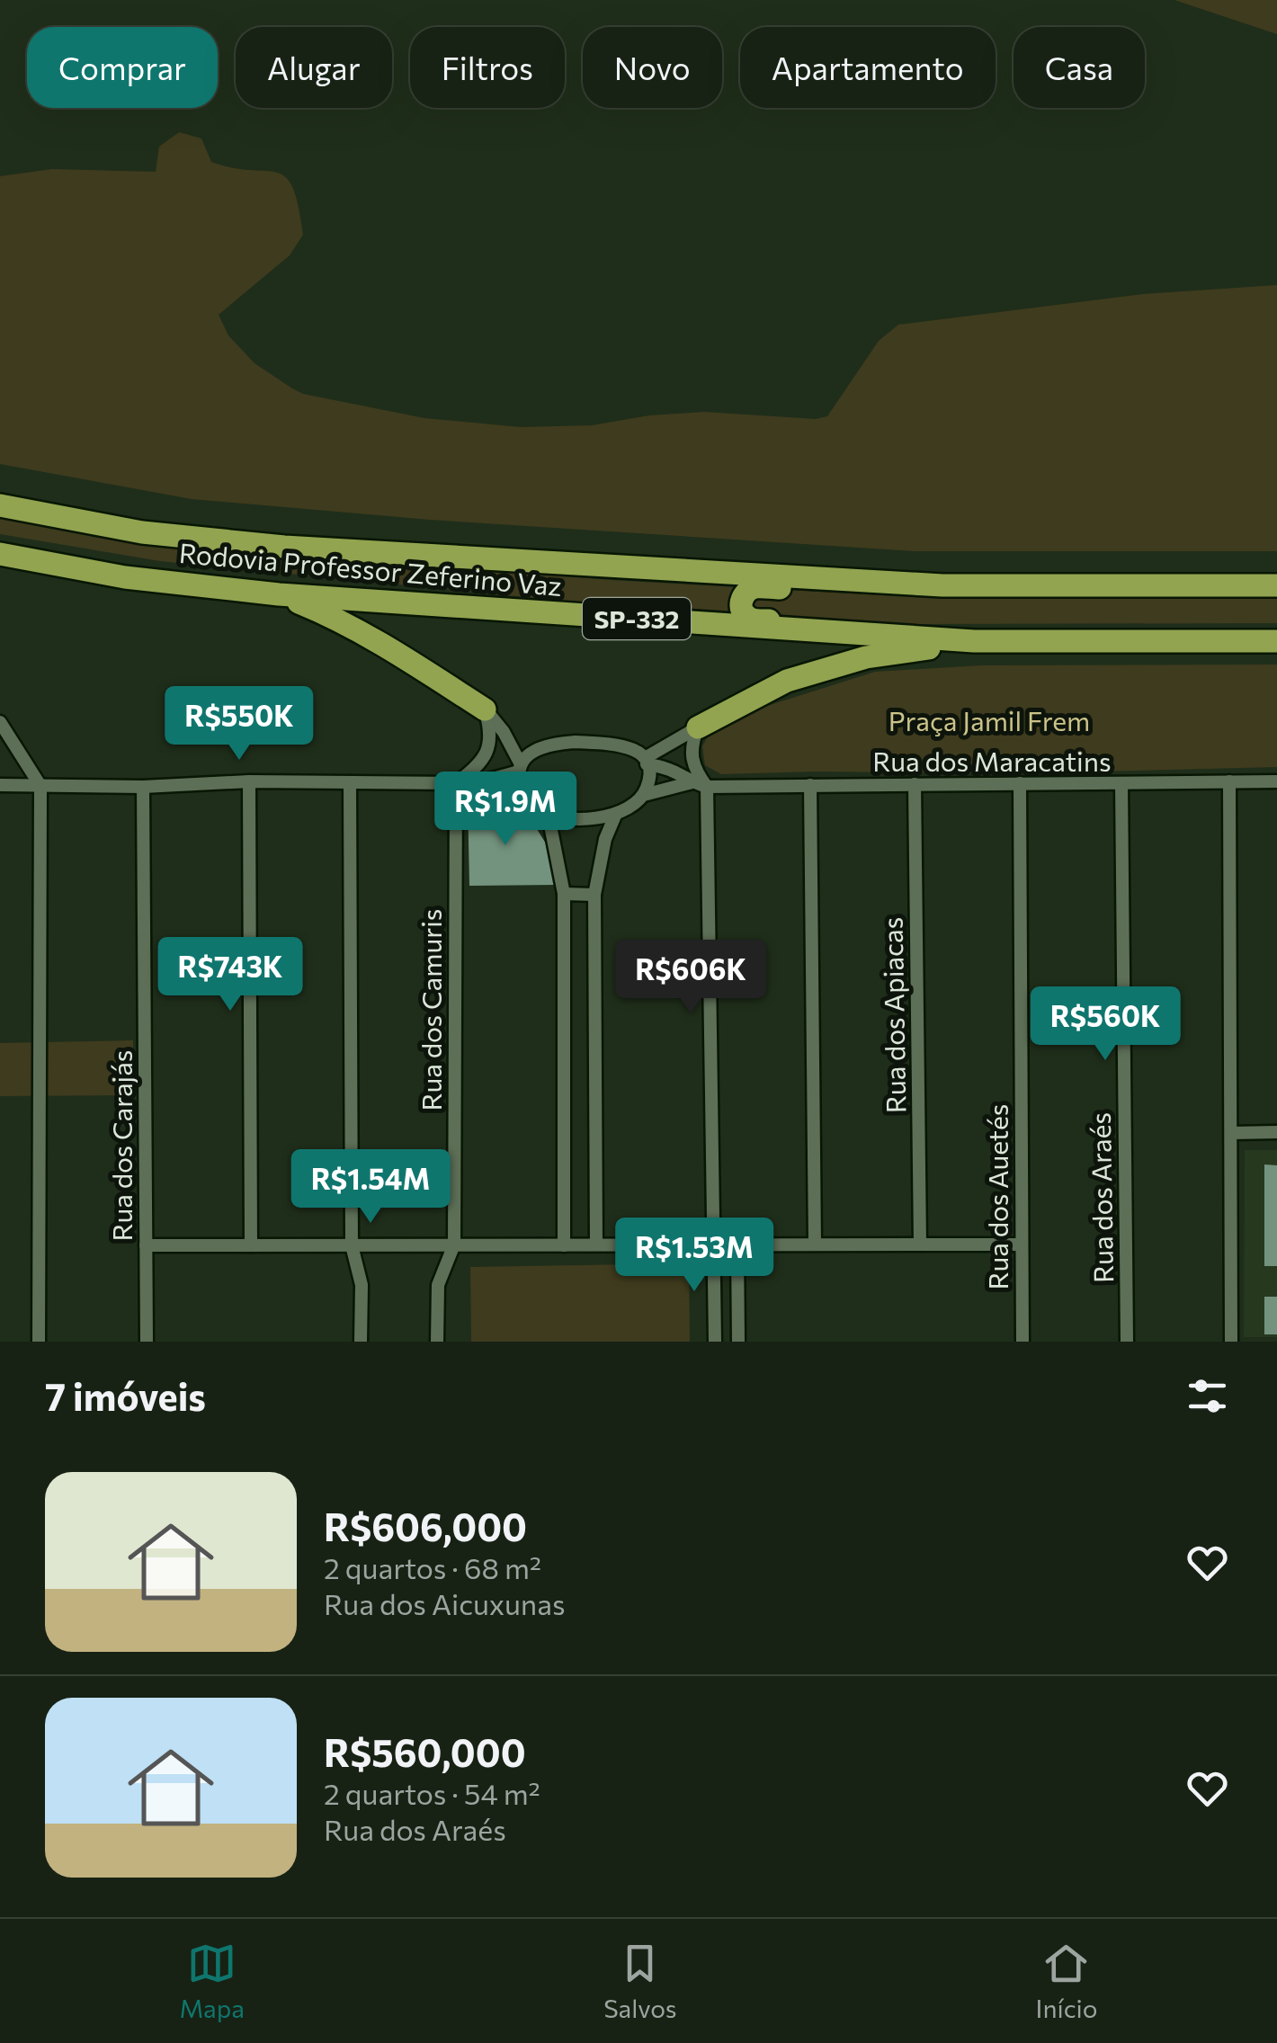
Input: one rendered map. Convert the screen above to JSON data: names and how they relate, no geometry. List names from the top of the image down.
{
  "streets": {
    "highway": ["Rodovia Professor Zeferino Vaz", "SP-332"],
    "street": [
      "Rua dos Maracatins",
      "Rua dos Camuris",
      "Rua dos Apiacas",
      "Rua dos Carajás",
      "Rua dos Auetés",
      "Rua dos Araés"
    ]
  },
  "crossings": [
    ["Rua dos Maracatins", "Rua dos Apiacas"],
    ["Rua dos Maracatins", "Rua dos Auetés"],
    ["Rua dos Maracatins", "Rua dos Araés"]
  ],
  "parks": ["Praça Jamil Frem"],
  "page": {
    "chip": [
      "Comprar",
      "Alugar",
      "Filtros",
      "Novo",
      "Apartamento",
      "Casa"
    ],
    "price": [
      "R$550K",
      "R$1.9M",
      "R$743K",
      "R$606K",
      "R$560K",
      "R$1.54M",
      "R$1.53M"
    ],
    "heading": "7 imóveis",
    "list": [
      {
        "name": "R$606,000",
        "note": "2 quartos · 68 m² · Rua dos Aicuxunas"
      },
      {
        "name": "R$560,000",
        "note": "2 quartos · 54 m² · Rua dos Araés"
      }
    ],
    "tabs": ["Mapa", "Salvos", "Início"]
  }
}
